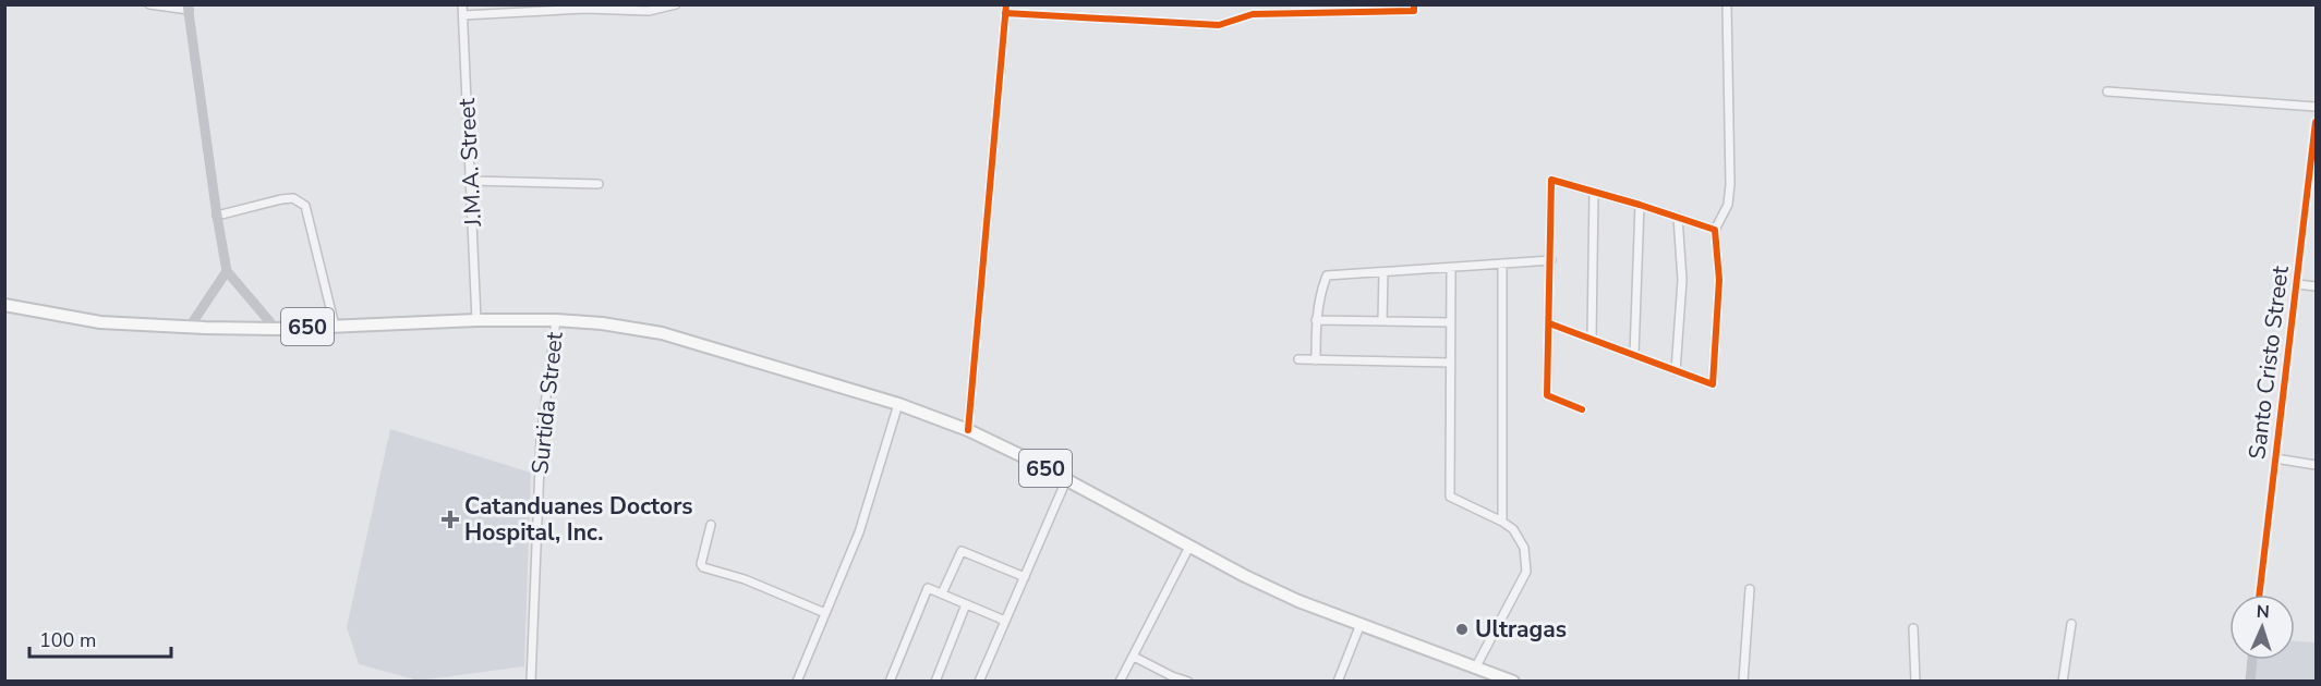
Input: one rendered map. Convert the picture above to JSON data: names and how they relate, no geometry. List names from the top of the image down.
{
  "streets": {
    "main road": ["650"],
    "street": ["J.M.A. Street", "Santo Cristo Street", "Surtida Street"]
  },
  "crossings": [
    ["J.M.A. Street", "650"],
    ["650", "Surtida Street"]
  ],
  "places": {
    "health": ["Catanduanes Doctors Hospital, Inc."],
    "other": ["Ultragas"]
  },
  "scale_bar": "100 m",
  "north": "top"
}
